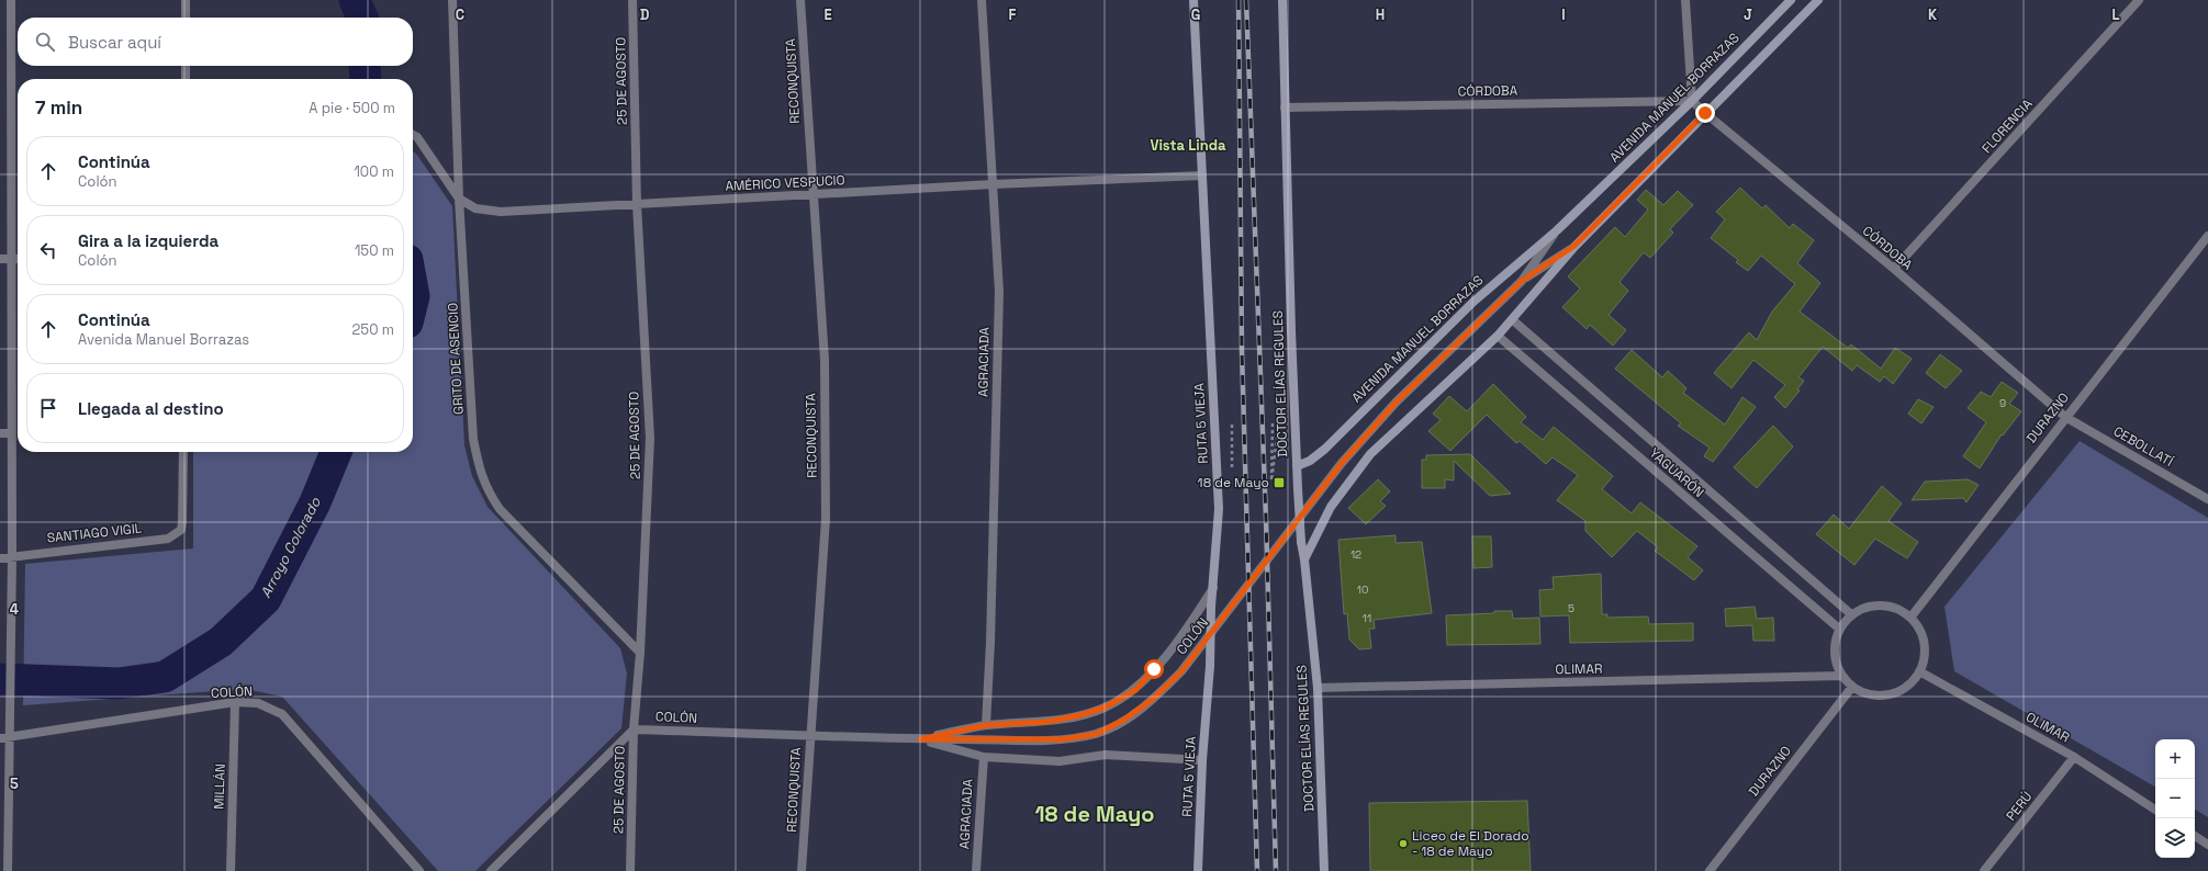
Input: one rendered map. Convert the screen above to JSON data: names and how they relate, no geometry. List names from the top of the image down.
{
  "streets": {
    "street": [
      "25 DE AGOSTO",
      "RECONQUISTA",
      "CÓRDOBA",
      "AVENIDA MANUEL BORRAZAS",
      "FLORENCIA",
      "AMÉRICO VESPUCIO",
      "GRITO DE ASENCIO",
      "AGRACIADA",
      "DOCTOR ELÍAS REGULES",
      "DURAZNO",
      "RUTA 5 VIEJA",
      "CEBOLLATÍ",
      "YAGUARÓN",
      "SANTIAGO VIGIL",
      "COLÓN",
      "OLIMAR",
      "MILLÁN",
      "PERÚ"
    ]
  },
  "crossings": [
    ["25 DE AGOSTO", "AMÉRICO VESPUCIO"],
    ["25 DE AGOSTO", "GRITO DE ASENCIO"],
    ["25 DE AGOSTO", "COLÓN"],
    ["RECONQUISTA", "AMÉRICO VESPUCIO"],
    ["RECONQUISTA", "COLÓN"],
    ["CÓRDOBA", "AVENIDA MANUEL BORRAZAS"],
    ["CÓRDOBA", "FLORENCIA"],
    ["CÓRDOBA", "DOCTOR ELÍAS REGULES"],
    ["CÓRDOBA", "DURAZNO"],
    ["CÓRDOBA", "CEBOLLATÍ"],
    ["AVENIDA MANUEL BORRAZAS", "DOCTOR ELÍAS REGULES"],
    ["AVENIDA MANUEL BORRAZAS", "YAGUARÓN"],
    ["AVENIDA MANUEL BORRAZAS", "COLÓN"],
    ["AMÉRICO VESPUCIO", "GRITO DE ASENCIO"],
    ["AMÉRICO VESPUCIO", "AGRACIADA"],
    ["AMÉRICO VESPUCIO", "RUTA 5 VIEJA"],
    ["AGRACIADA", "COLÓN"],
    ["DOCTOR ELÍAS REGULES", "OLIMAR"],
    ["DURAZNO", "CEBOLLATÍ"],
    ["DURAZNO", "YAGUARÓN"],
    ["DURAZNO", "OLIMAR"],
    ["RUTA 5 VIEJA", "COLÓN"],
    ["YAGUARÓN", "OLIMAR"],
    ["COLÓN", "MILLÁN"],
    ["OLIMAR", "PERÚ"]
  ],
  "districts": ["Vista Linda", "18 de Mayo"],
  "water": ["Arroyo Colorado"],
  "places": {
    "transit": ["18 de Mayo"],
    "other": ["Liceo de El Dorado - 18 de Mayo"]
  },
  "house_numbers": [
    "9",
    "12",
    "10",
    "5",
    "11"
  ],
  "page": {
    "search": "Buscar aquí",
    "heading": ["7 min", "A pie · 500 m"],
    "list": [
      ["Continúa", "Colón", "100 m"],
      ["Gira a la izquierda", "Colón", "150 m"],
      ["Continúa", "Avenida Manuel Borrazas", "250 m"],
      "Llegada al destino"
    ],
    "map_buttons": ["+", "−"]
  },
  "grid": {
    "columns": [
      "C",
      "D",
      "E",
      "F",
      "G",
      "H",
      "I",
      "J",
      "K",
      "L"
    ],
    "rows": ["4", "5"]
  }
}
